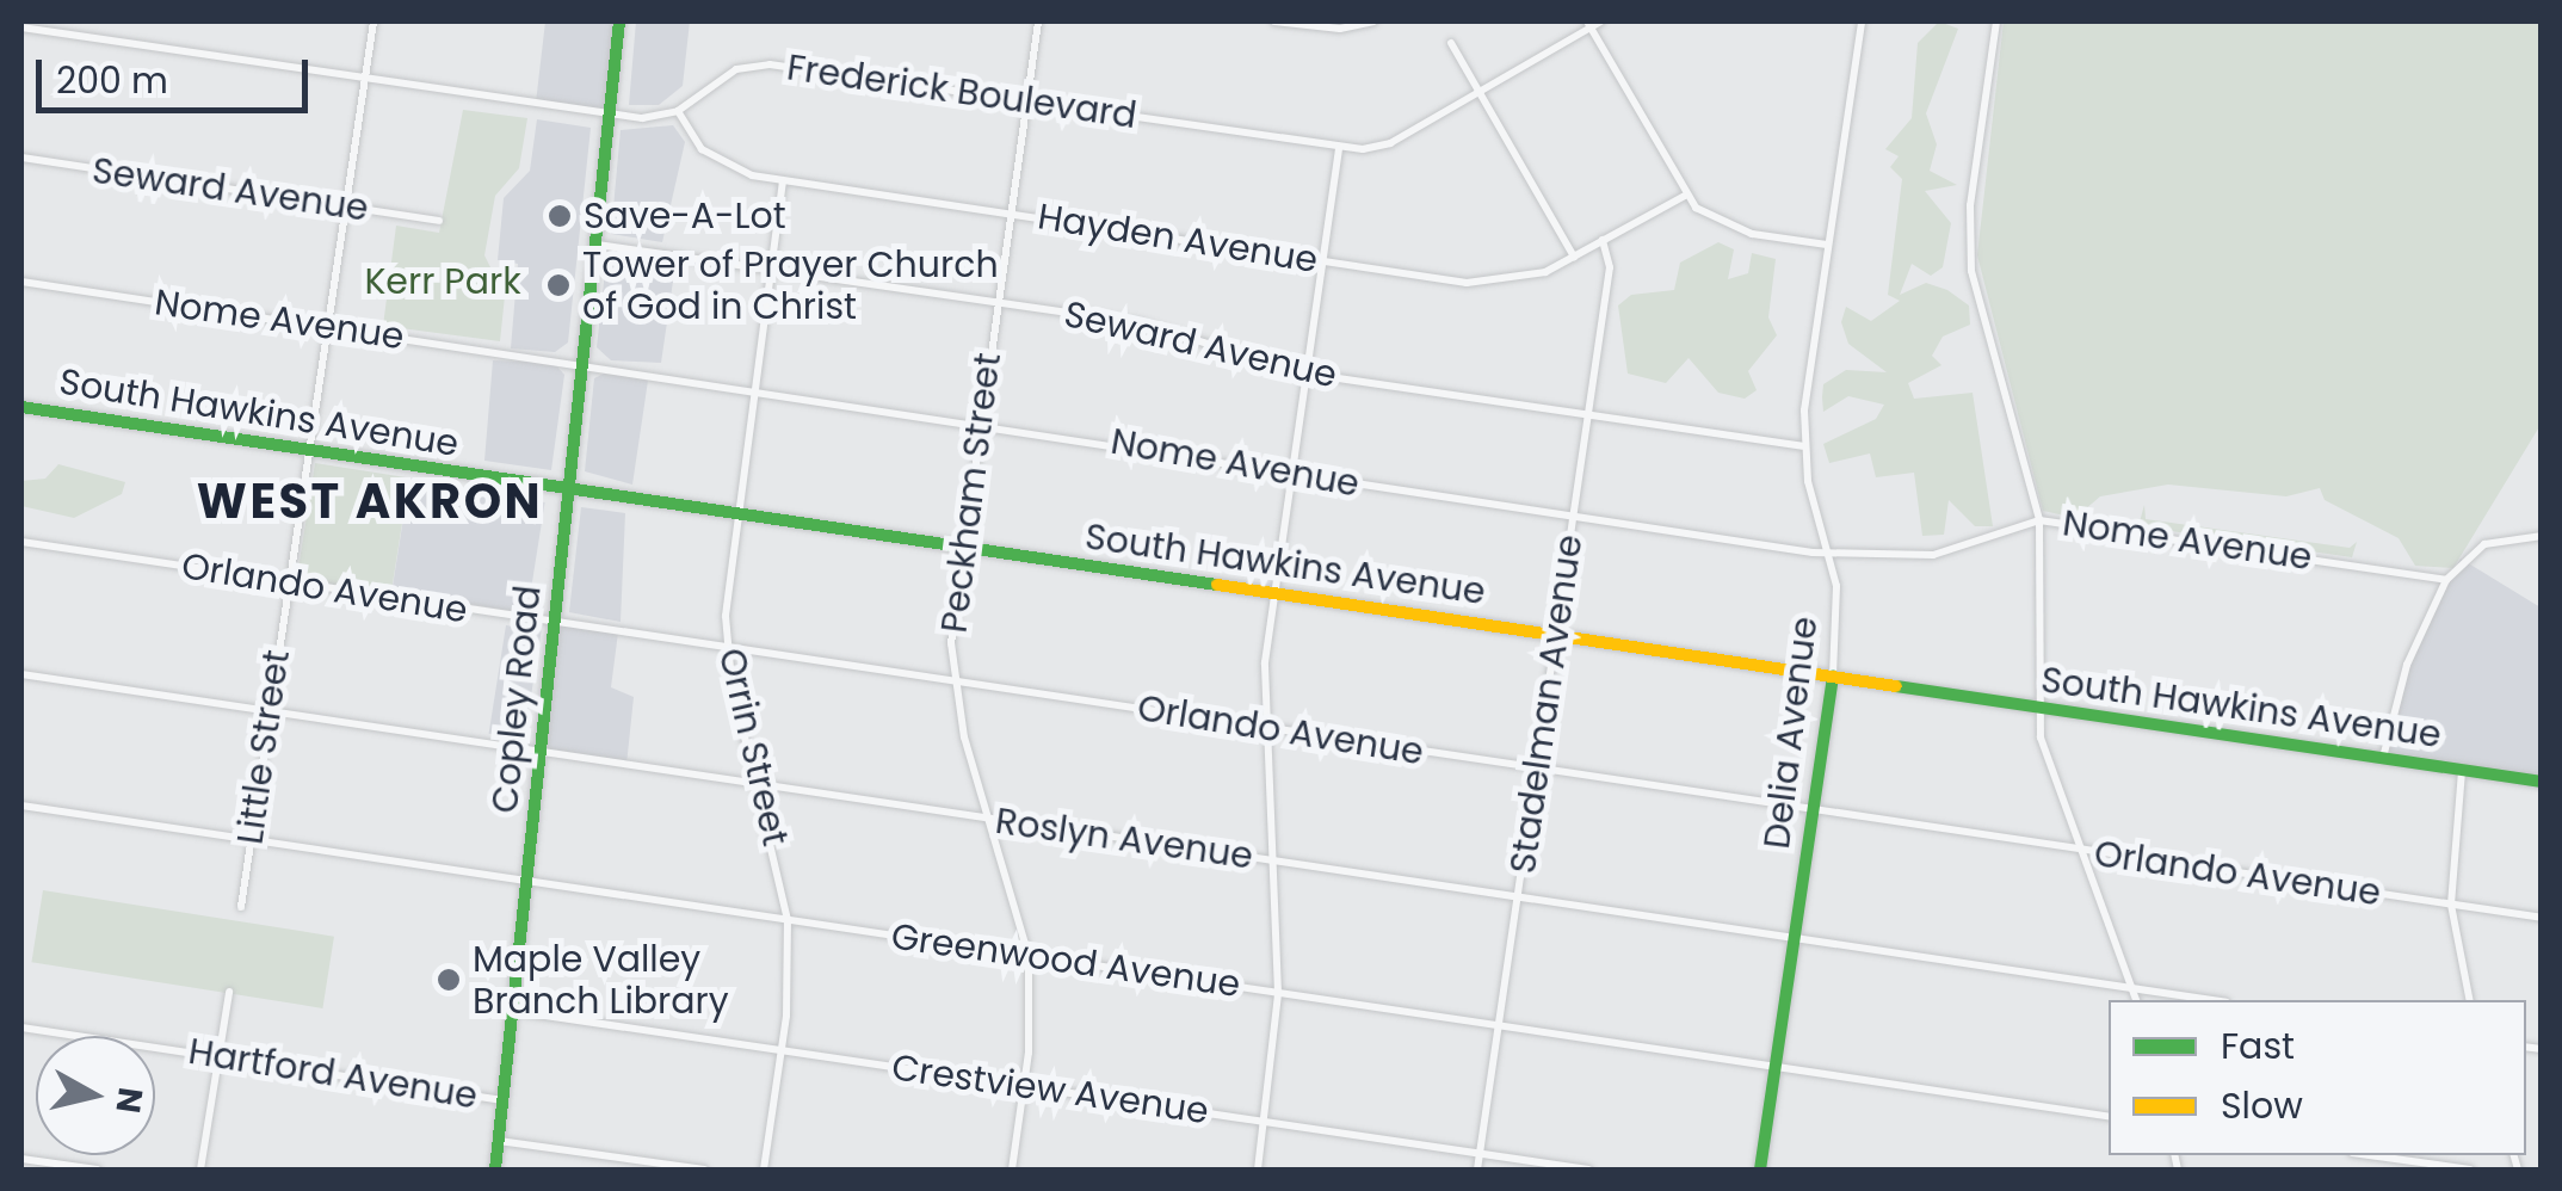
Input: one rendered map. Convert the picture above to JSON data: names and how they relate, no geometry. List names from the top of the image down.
{
  "streets": {
    "main road": ["South Hawkins Avenue", "Copley Road", "Delia Avenue"],
    "street": [
      "Frederick Boulevard",
      "Seward Avenue",
      "Hayden Avenue",
      "Nome Avenue",
      "Peckham Street",
      "Orlando Avenue",
      "Stadelman Avenue",
      "Little Street",
      "Orrin Street",
      "Roslyn Avenue",
      "Greenwood Avenue",
      "Hartford Avenue",
      "Crestview Avenue"
    ]
  },
  "crossings": [
    ["Frederick Boulevard", "Hayden Avenue"],
    ["Frederick Boulevard", "Peckham Street"],
    ["Seward Avenue", "Peckham Street"],
    ["Seward Avenue", "Copley Road"],
    ["Seward Avenue", "Stadelman Avenue"],
    ["Seward Avenue", "Delia Avenue"],
    ["Seward Avenue", "Little Street"],
    ["Seward Avenue", "Orrin Street"],
    ["Hayden Avenue", "Peckham Street"],
    ["Hayden Avenue", "Stadelman Avenue"],
    ["Hayden Avenue", "Orrin Street"],
    ["Nome Avenue", "Peckham Street"],
    ["Nome Avenue", "Copley Road"],
    ["Nome Avenue", "Stadelman Avenue"],
    ["Nome Avenue", "Delia Avenue"],
    ["Nome Avenue", "Little Street"],
    ["Nome Avenue", "Orrin Street"],
    ["South Hawkins Avenue", "Peckham Street"],
    ["South Hawkins Avenue", "Copley Road"],
    ["South Hawkins Avenue", "Stadelman Avenue"],
    ["South Hawkins Avenue", "Delia Avenue"],
    ["South Hawkins Avenue", "Little Street"],
    ["South Hawkins Avenue", "Orrin Street"],
    ["Peckham Street", "Orlando Avenue"],
    ["Peckham Street", "Roslyn Avenue"],
    ["Peckham Street", "Greenwood Avenue"],
    ["Peckham Street", "Crestview Avenue"],
    ["Orlando Avenue", "Copley Road"],
    ["Orlando Avenue", "Stadelman Avenue"],
    ["Orlando Avenue", "Delia Avenue"],
    ["Orlando Avenue", "Little Street"],
    ["Orlando Avenue", "Orrin Street"],
    ["Copley Road", "Roslyn Avenue"],
    ["Copley Road", "Greenwood Avenue"],
    ["Copley Road", "Hartford Avenue"],
    ["Copley Road", "Crestview Avenue"],
    ["Stadelman Avenue", "Roslyn Avenue"],
    ["Stadelman Avenue", "Greenwood Avenue"],
    ["Stadelman Avenue", "Crestview Avenue"],
    ["Delia Avenue", "Roslyn Avenue"],
    ["Delia Avenue", "Greenwood Avenue"],
    ["Little Street", "Roslyn Avenue"],
    ["Little Street", "Greenwood Avenue"],
    ["Orrin Street", "Roslyn Avenue"],
    ["Orrin Street", "Greenwood Avenue"],
    ["Orrin Street", "Crestview Avenue"]
  ],
  "districts": ["WEST AKRON"],
  "parks": ["Kerr Park"],
  "places": ["Save-A-Lot", "Tower of Prayer Church of God in Christ", "Maple Valley Branch Library"],
  "legend": ["Fast", "Slow"],
  "scale_bar": "200 m",
  "north": "right"
}
